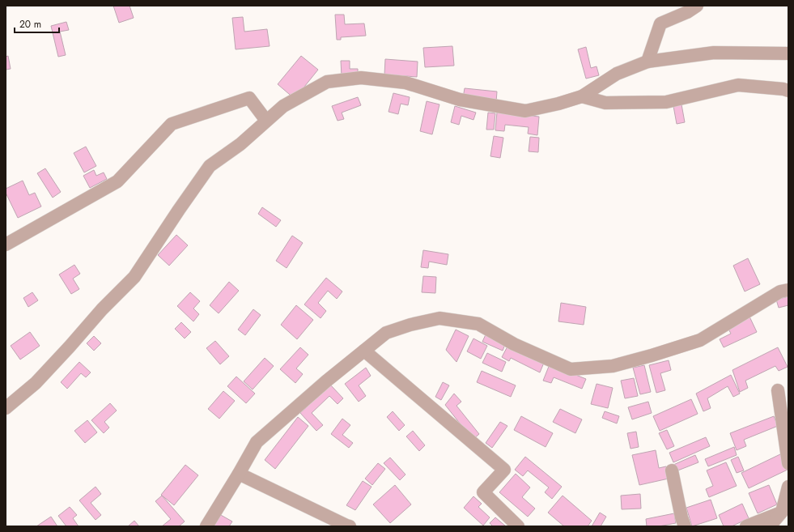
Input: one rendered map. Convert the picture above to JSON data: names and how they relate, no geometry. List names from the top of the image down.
{
  "scale_bar": "20 m"
}
